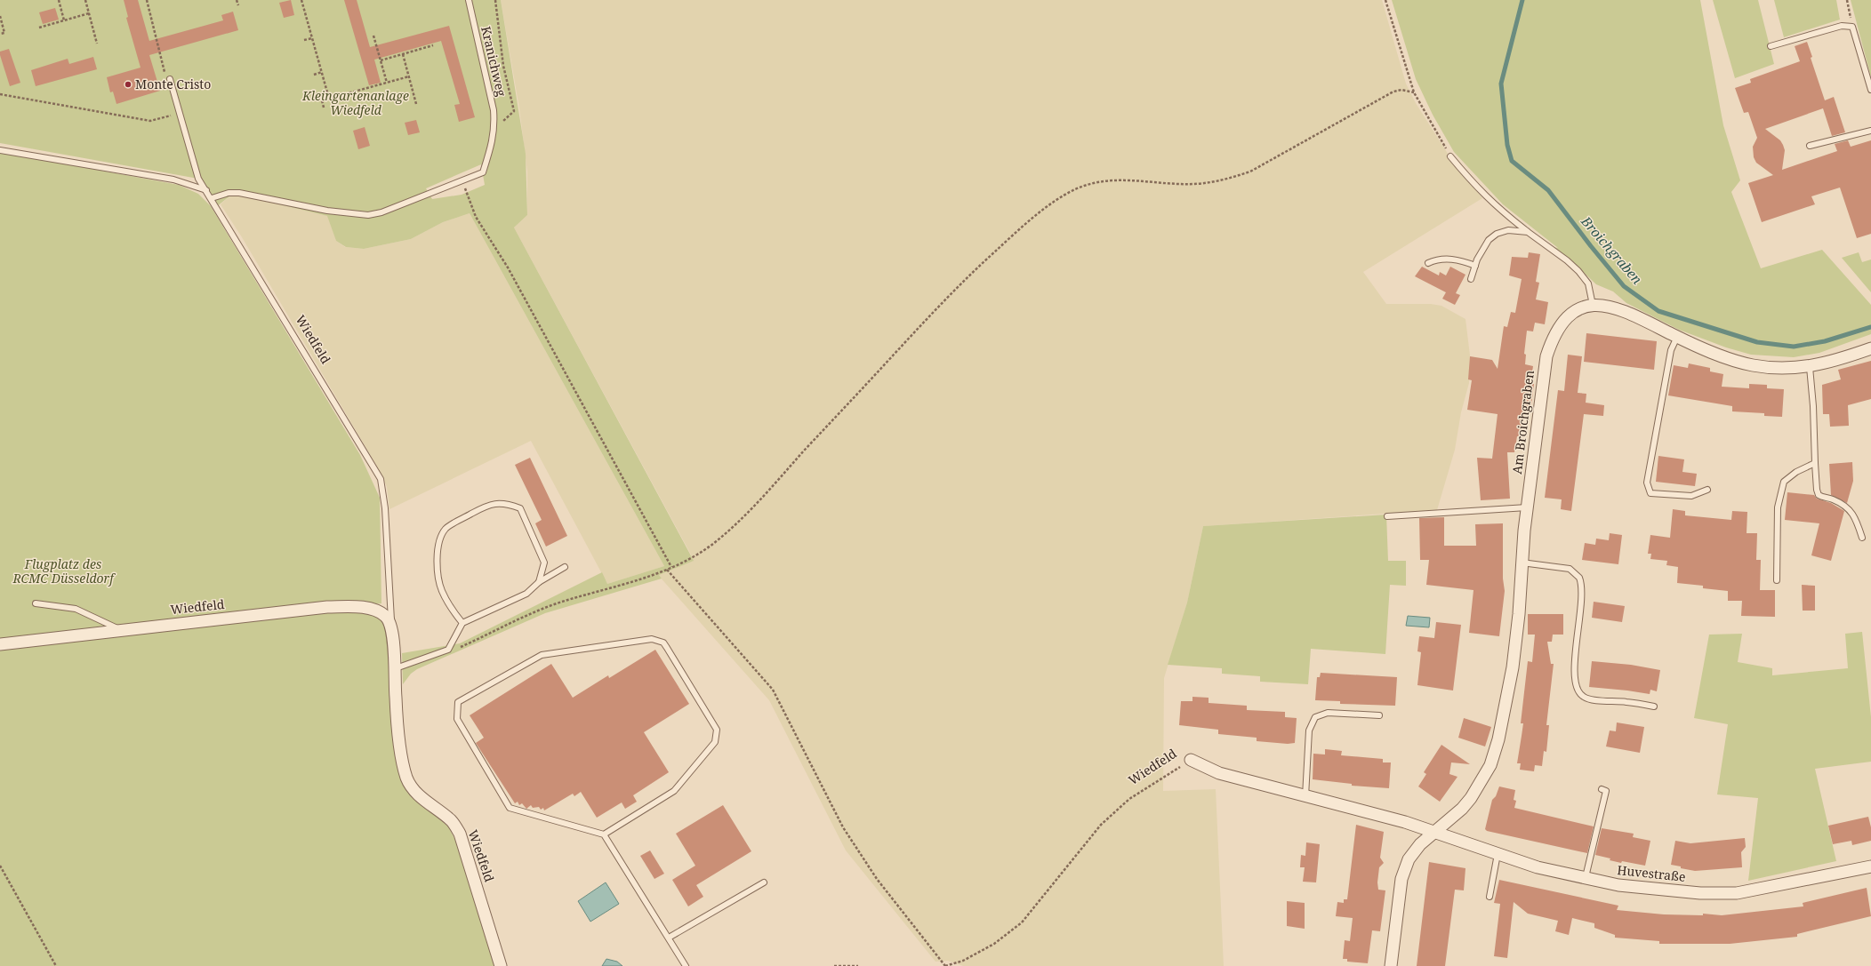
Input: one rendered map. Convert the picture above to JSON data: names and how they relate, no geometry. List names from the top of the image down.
{
  "streets": {
    "street": ["Wiedfeld", "Am Broichgraben", "Huvestraße"],
    "lane": ["Kranichweg"]
  },
  "crossings": [
    ["Wiedfeld", "Am Broichgraben"],
    ["Wiedfeld", "Huvestraße"],
    ["Am Broichgraben", "Huvestraße"]
  ],
  "water": ["Broichgraben"],
  "parks": ["Kleingartenanlage Wiedfeld", "Flugplatz des RCMC Düsseldorf"],
  "places": ["Monte Cristo"]
}
